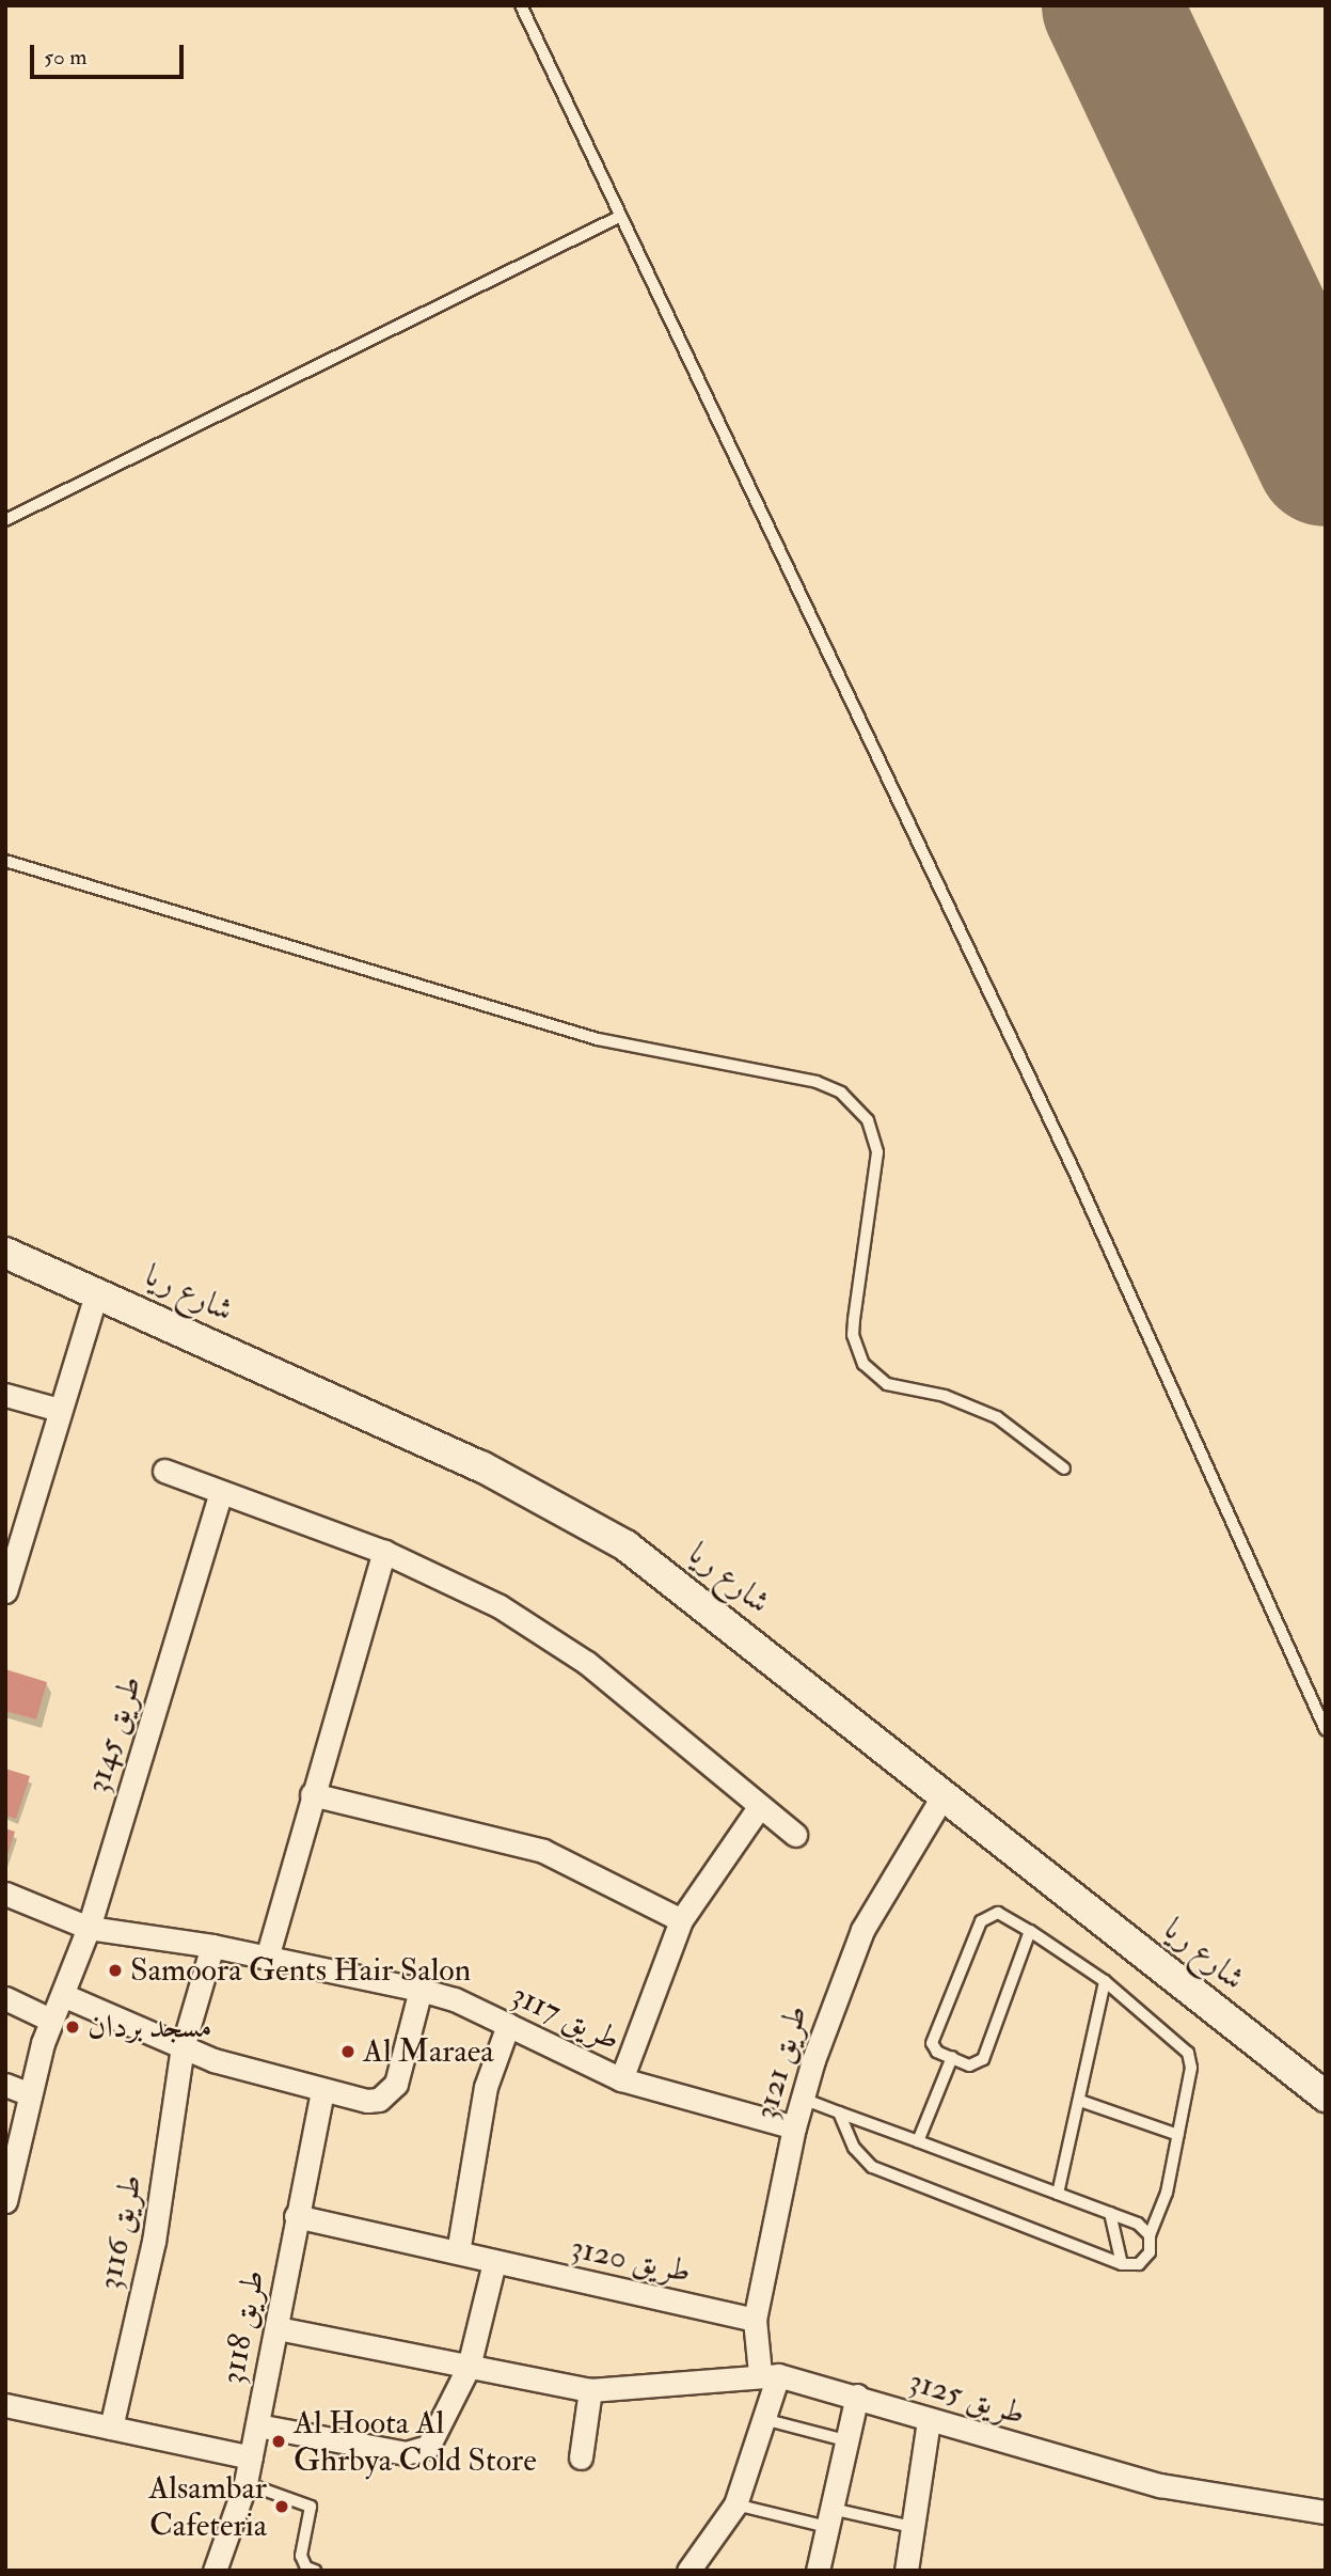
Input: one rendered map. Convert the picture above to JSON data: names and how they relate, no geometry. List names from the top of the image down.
{
  "streets": {
    "main road": ["شارع ريا"],
    "street": [
      "طريق 3145",
      "طريق 3117",
      "طريق 3121",
      "طريق 3116",
      "طريق 3120",
      "طريق 3118",
      "طريق 3125"
    ]
  },
  "crossings": [
    ["شارع ريا", "طريق 3121"],
    ["طريق 3145", "طريق 3117"],
    ["طريق 3117", "طريق 3121"],
    ["طريق 3117", "طريق 3116"],
    ["طريق 3121", "طريق 3120"],
    ["طريق 3121", "طريق 3125"],
    ["طريق 3120", "طريق 3118"],
    ["طريق 3118", "طريق 3125"]
  ],
  "places": [
    "Samoora Gents Hair Salon",
    "مسجد بردان",
    "Al Maraea",
    "Al Hoota Al Ghrbya Cold Store",
    "Alsambar Cafeteria"
  ],
  "scale_bar": "50 m"
}
